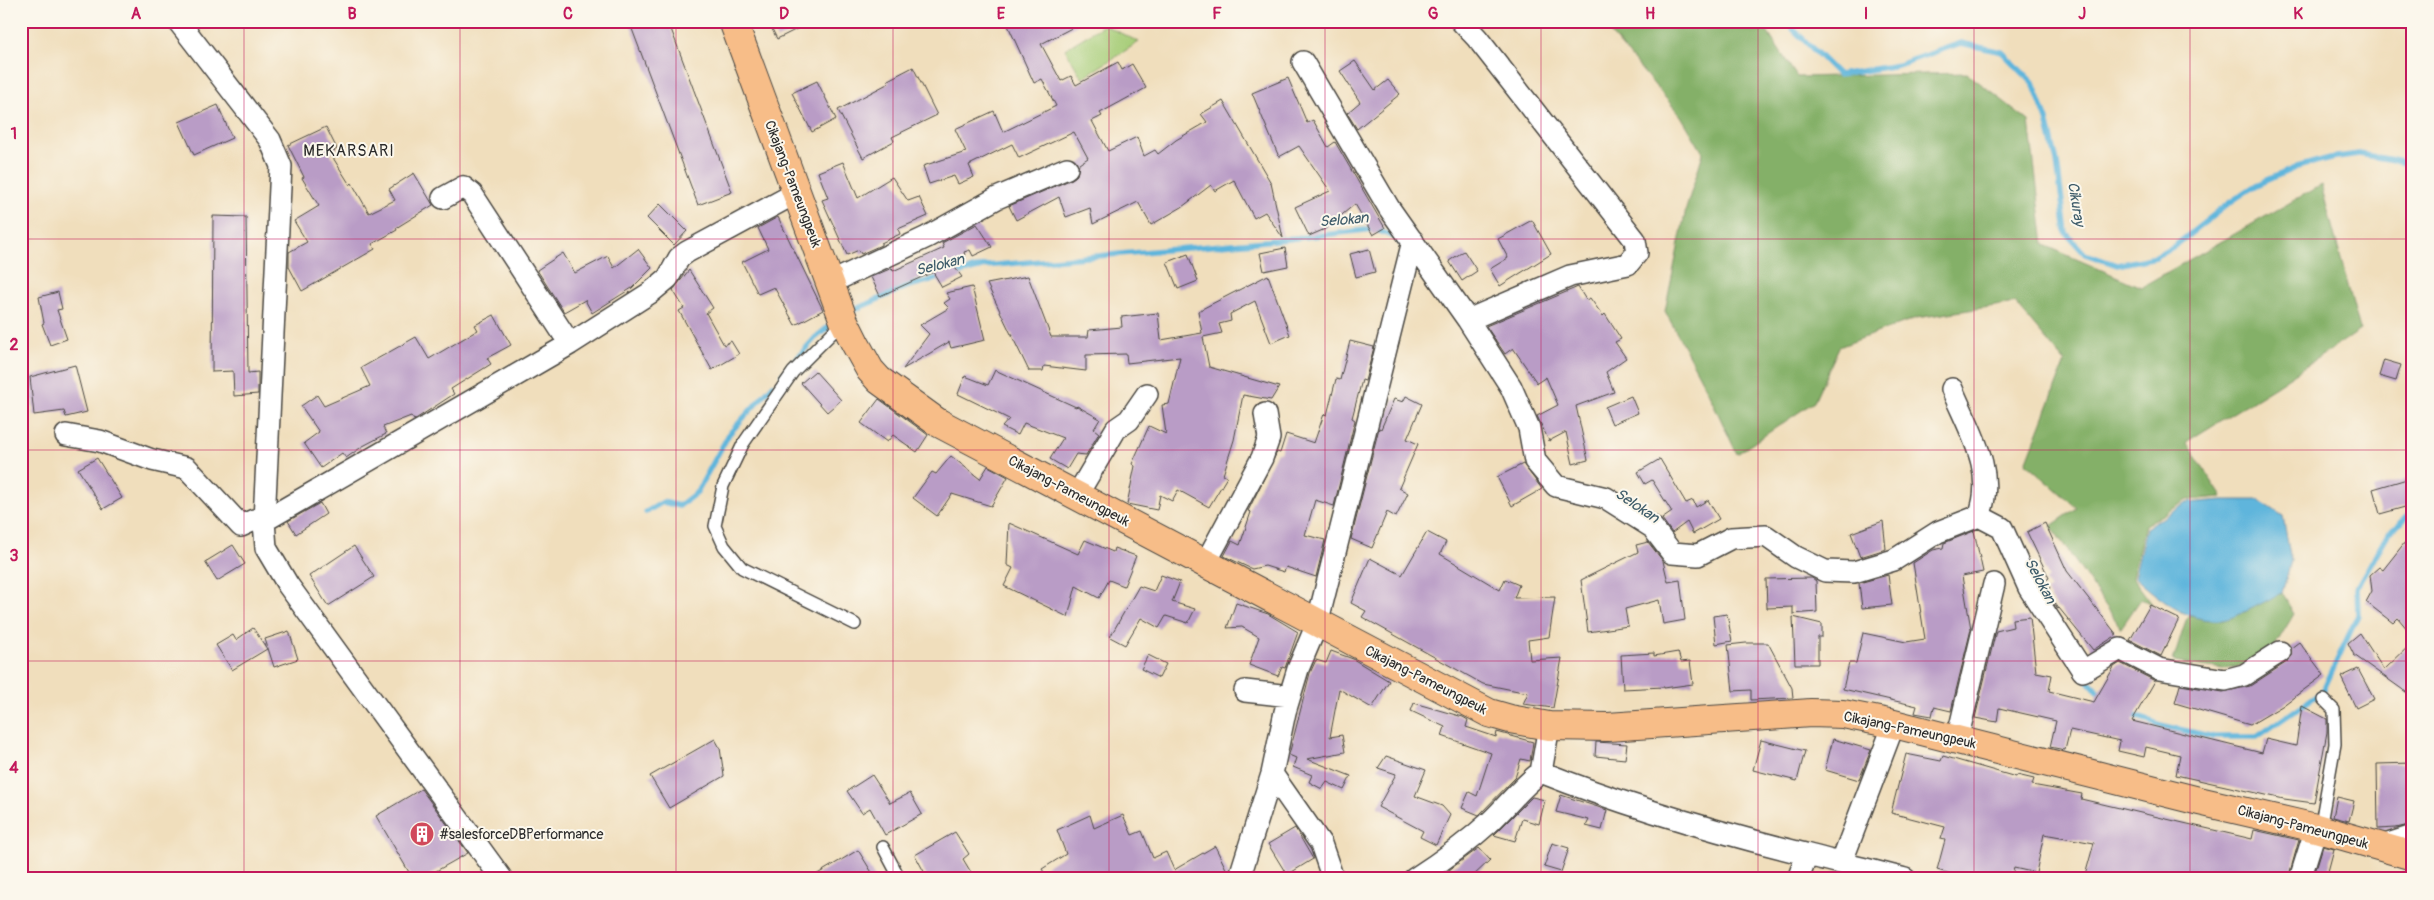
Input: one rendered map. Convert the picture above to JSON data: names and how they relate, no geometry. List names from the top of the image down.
{
  "streets": {
    "main road": ["Cikajang-Pameungpeuk"]
  },
  "districts": ["MEKARSARI"],
  "water": ["Cikuray", "Selokan"],
  "places": {
    "building": ["#salesforceDBPerformance"]
  },
  "grid": {
    "columns": [
      "A",
      "B",
      "C",
      "D",
      "E",
      "F",
      "G",
      "H",
      "I",
      "J",
      "K"
    ],
    "rows": [
      "1",
      "2",
      "3",
      "4"
    ]
  }
}
